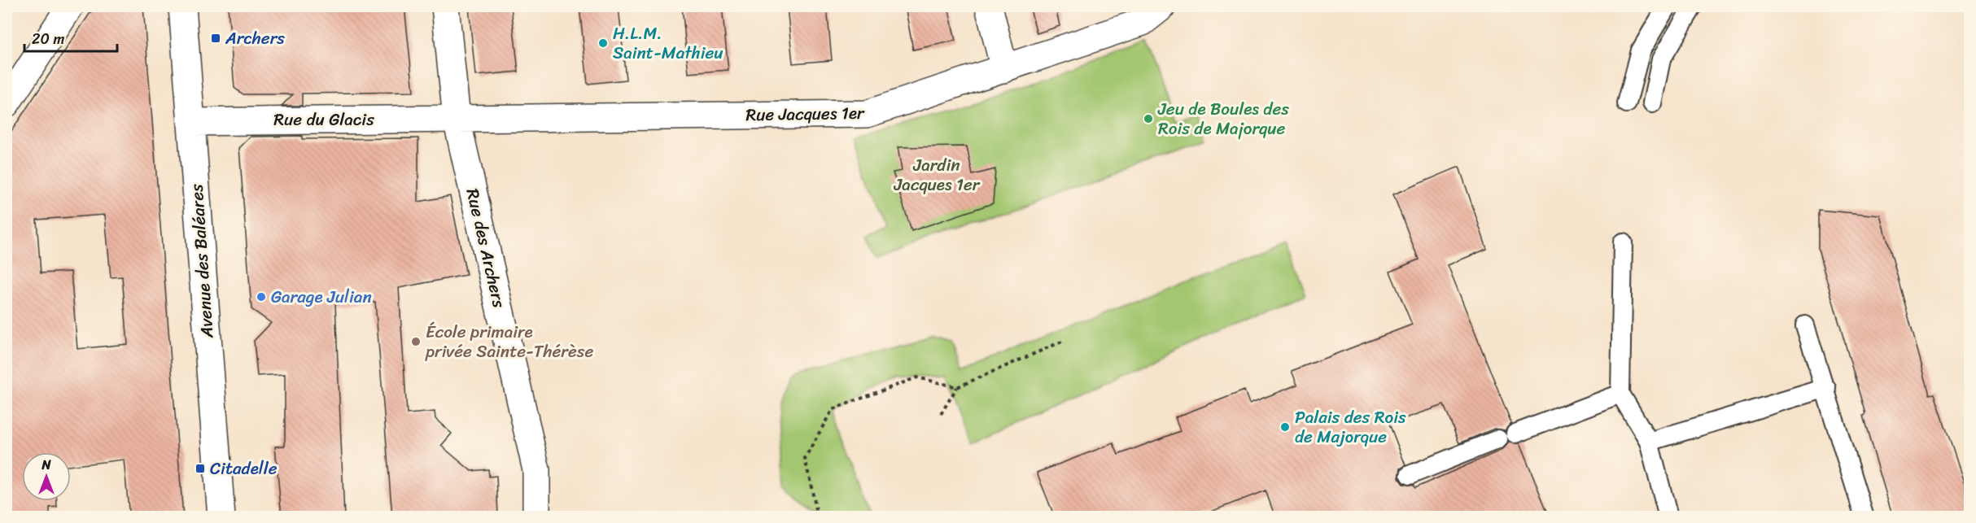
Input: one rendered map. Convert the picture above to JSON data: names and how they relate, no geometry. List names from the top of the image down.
{
  "streets": {
    "street": [
      "Rue Jacques 1er",
      "Rue du Glacis",
      "Rue des Archers",
      "Avenue des Baléares"
    ]
  },
  "crossings": [
    ["Rue Jacques 1er", "Rue du Glacis"],
    ["Rue Jacques 1er", "Rue des Archers"],
    ["Rue du Glacis", "Rue des Archers"],
    ["Rue du Glacis", "Avenue des Baléares"]
  ],
  "parks": ["Jardin Jacques 1er"],
  "places": {
    "transit": ["Archers", "Citadelle"],
    "other": [
      "H.L.M. Saint-Mathieu",
      "Jeu de Boules des Rois de Majorque",
      "Garage Julian",
      "École primaire privée Sainte-Thérèse",
      "Palais des Rois de Majorque"
    ]
  },
  "scale_bar": "20 m",
  "north": "top"
}
